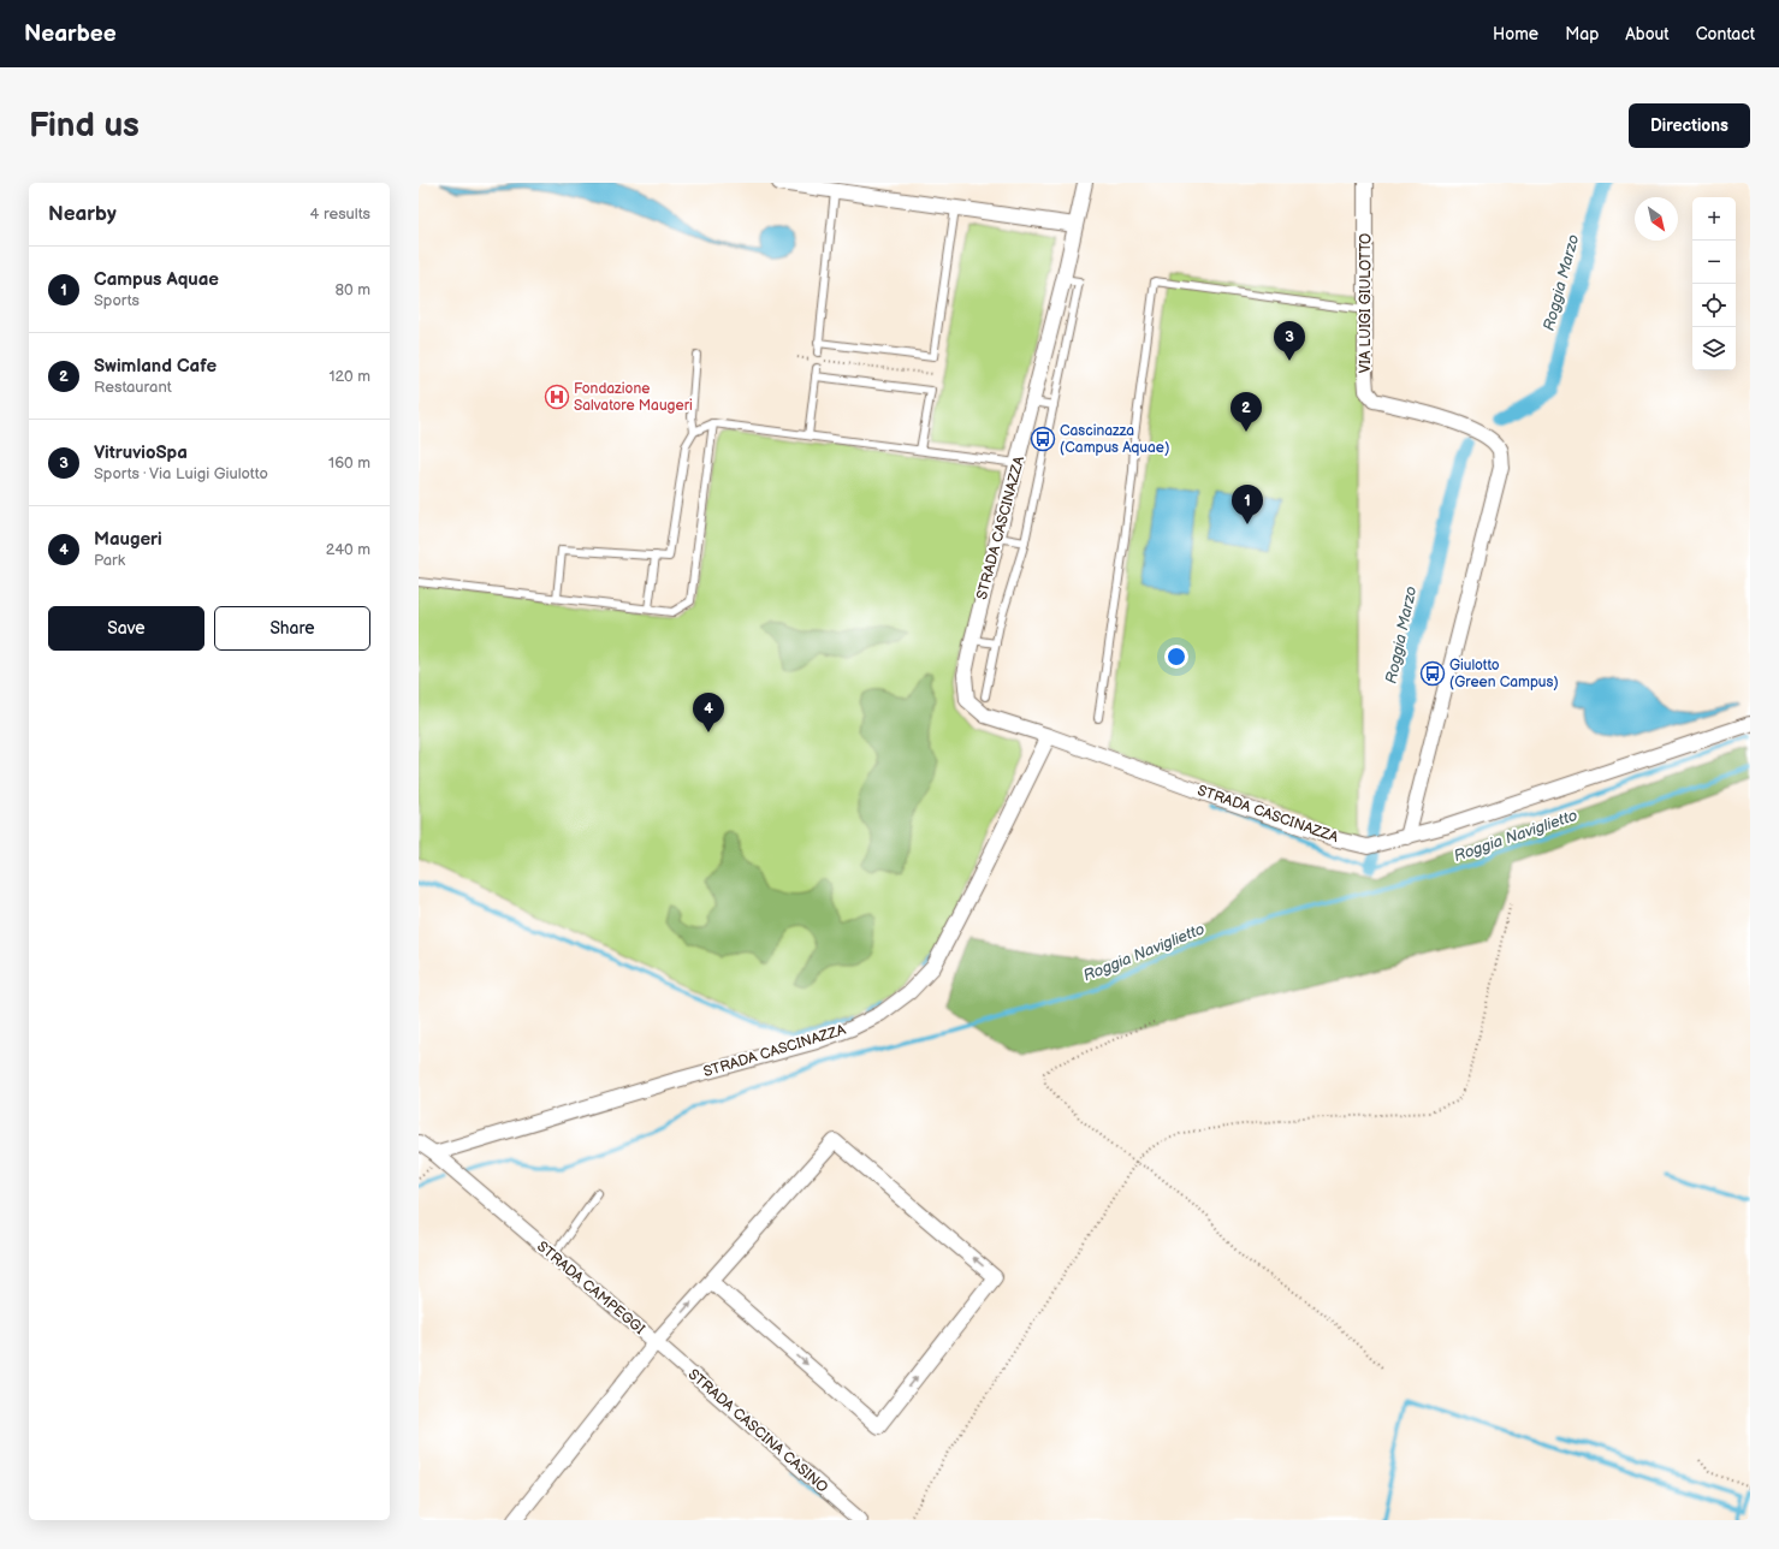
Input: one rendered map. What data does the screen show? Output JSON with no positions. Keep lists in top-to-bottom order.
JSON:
{
  "streets": {
    "street": [
      "VIA LUIGI GIULOTTO",
      "STRADA CASCINAZZA",
      "STRADA CAMPEGGI",
      "STRADA CASCINA CASINO"
    ]
  },
  "crossings": [
    ["VIA LUIGI GIULOTTO", "STRADA CASCINAZZA"],
    ["STRADA CASCINAZZA", "STRADA CAMPEGGI"],
    ["STRADA CAMPEGGI", "STRADA CASCINA CASINO"]
  ],
  "water": ["Roggia Marzo", "Roggia Naviglietto"],
  "places": {
    "hospital": ["Fondazione Salvatore Maugeri"],
    "bus stop": ["Cascinazza (Campus Aquae)", "Giulotto (Green Campus)"]
  },
  "north": "bottom right",
  "page": {
    "header": "Nearbee",
    "nav": [
      "Home",
      "Map",
      "About",
      "Contact"
    ],
    "buttons": [
      "Directions",
      ["Save", "Share"]
    ],
    "title": "Find us",
    "heading": ["Nearby", "4 results"],
    "map_buttons": ["+", "−"],
    "list": [
      {
        "mark": "1",
        "name": "Campus Aquae",
        "note": "Sports",
        "value": "80 m"
      },
      {
        "mark": "2",
        "name": "Swimland Cafe",
        "note": "Restaurant",
        "value": "120 m"
      },
      {
        "mark": "3",
        "name": "VitruvioSpa",
        "note": "Sports · Via Luigi Giulotto",
        "value": "160 m"
      },
      {
        "mark": "4",
        "name": "Maugeri",
        "note": "Park",
        "value": "240 m"
      }
    ],
    "pins": [
      "3",
      "2",
      "1",
      "4"
    ]
  }
}
